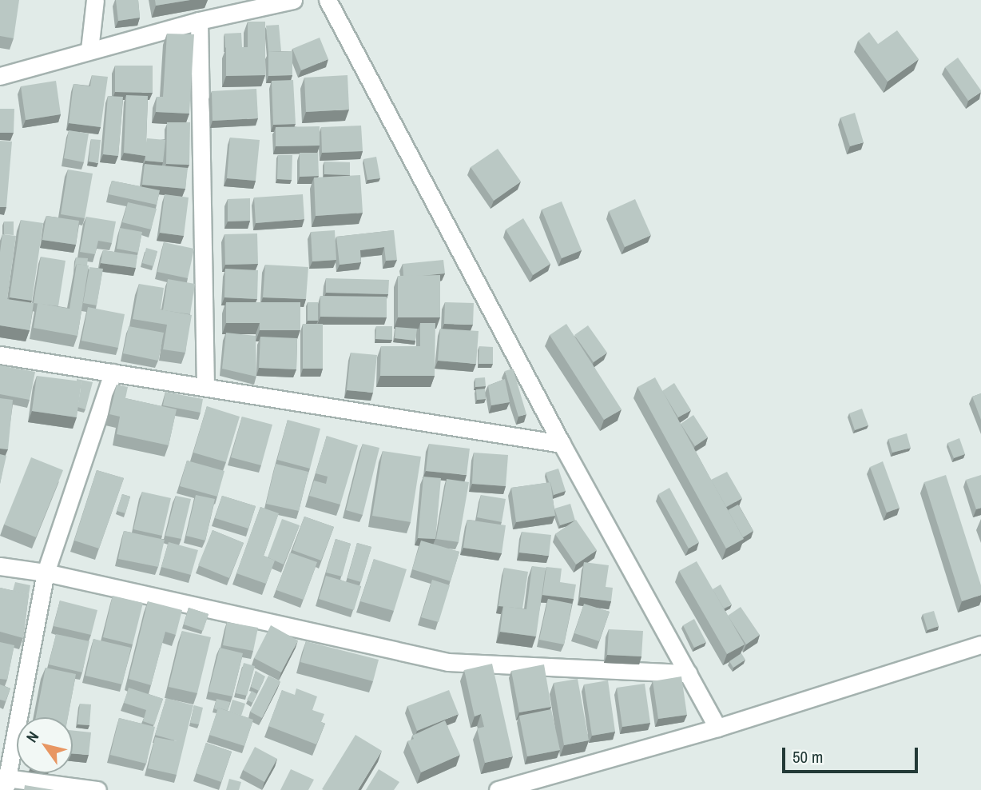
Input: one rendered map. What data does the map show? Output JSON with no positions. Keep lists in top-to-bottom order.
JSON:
{
  "scale_bar": "50 m",
  "north": "top left"
}
